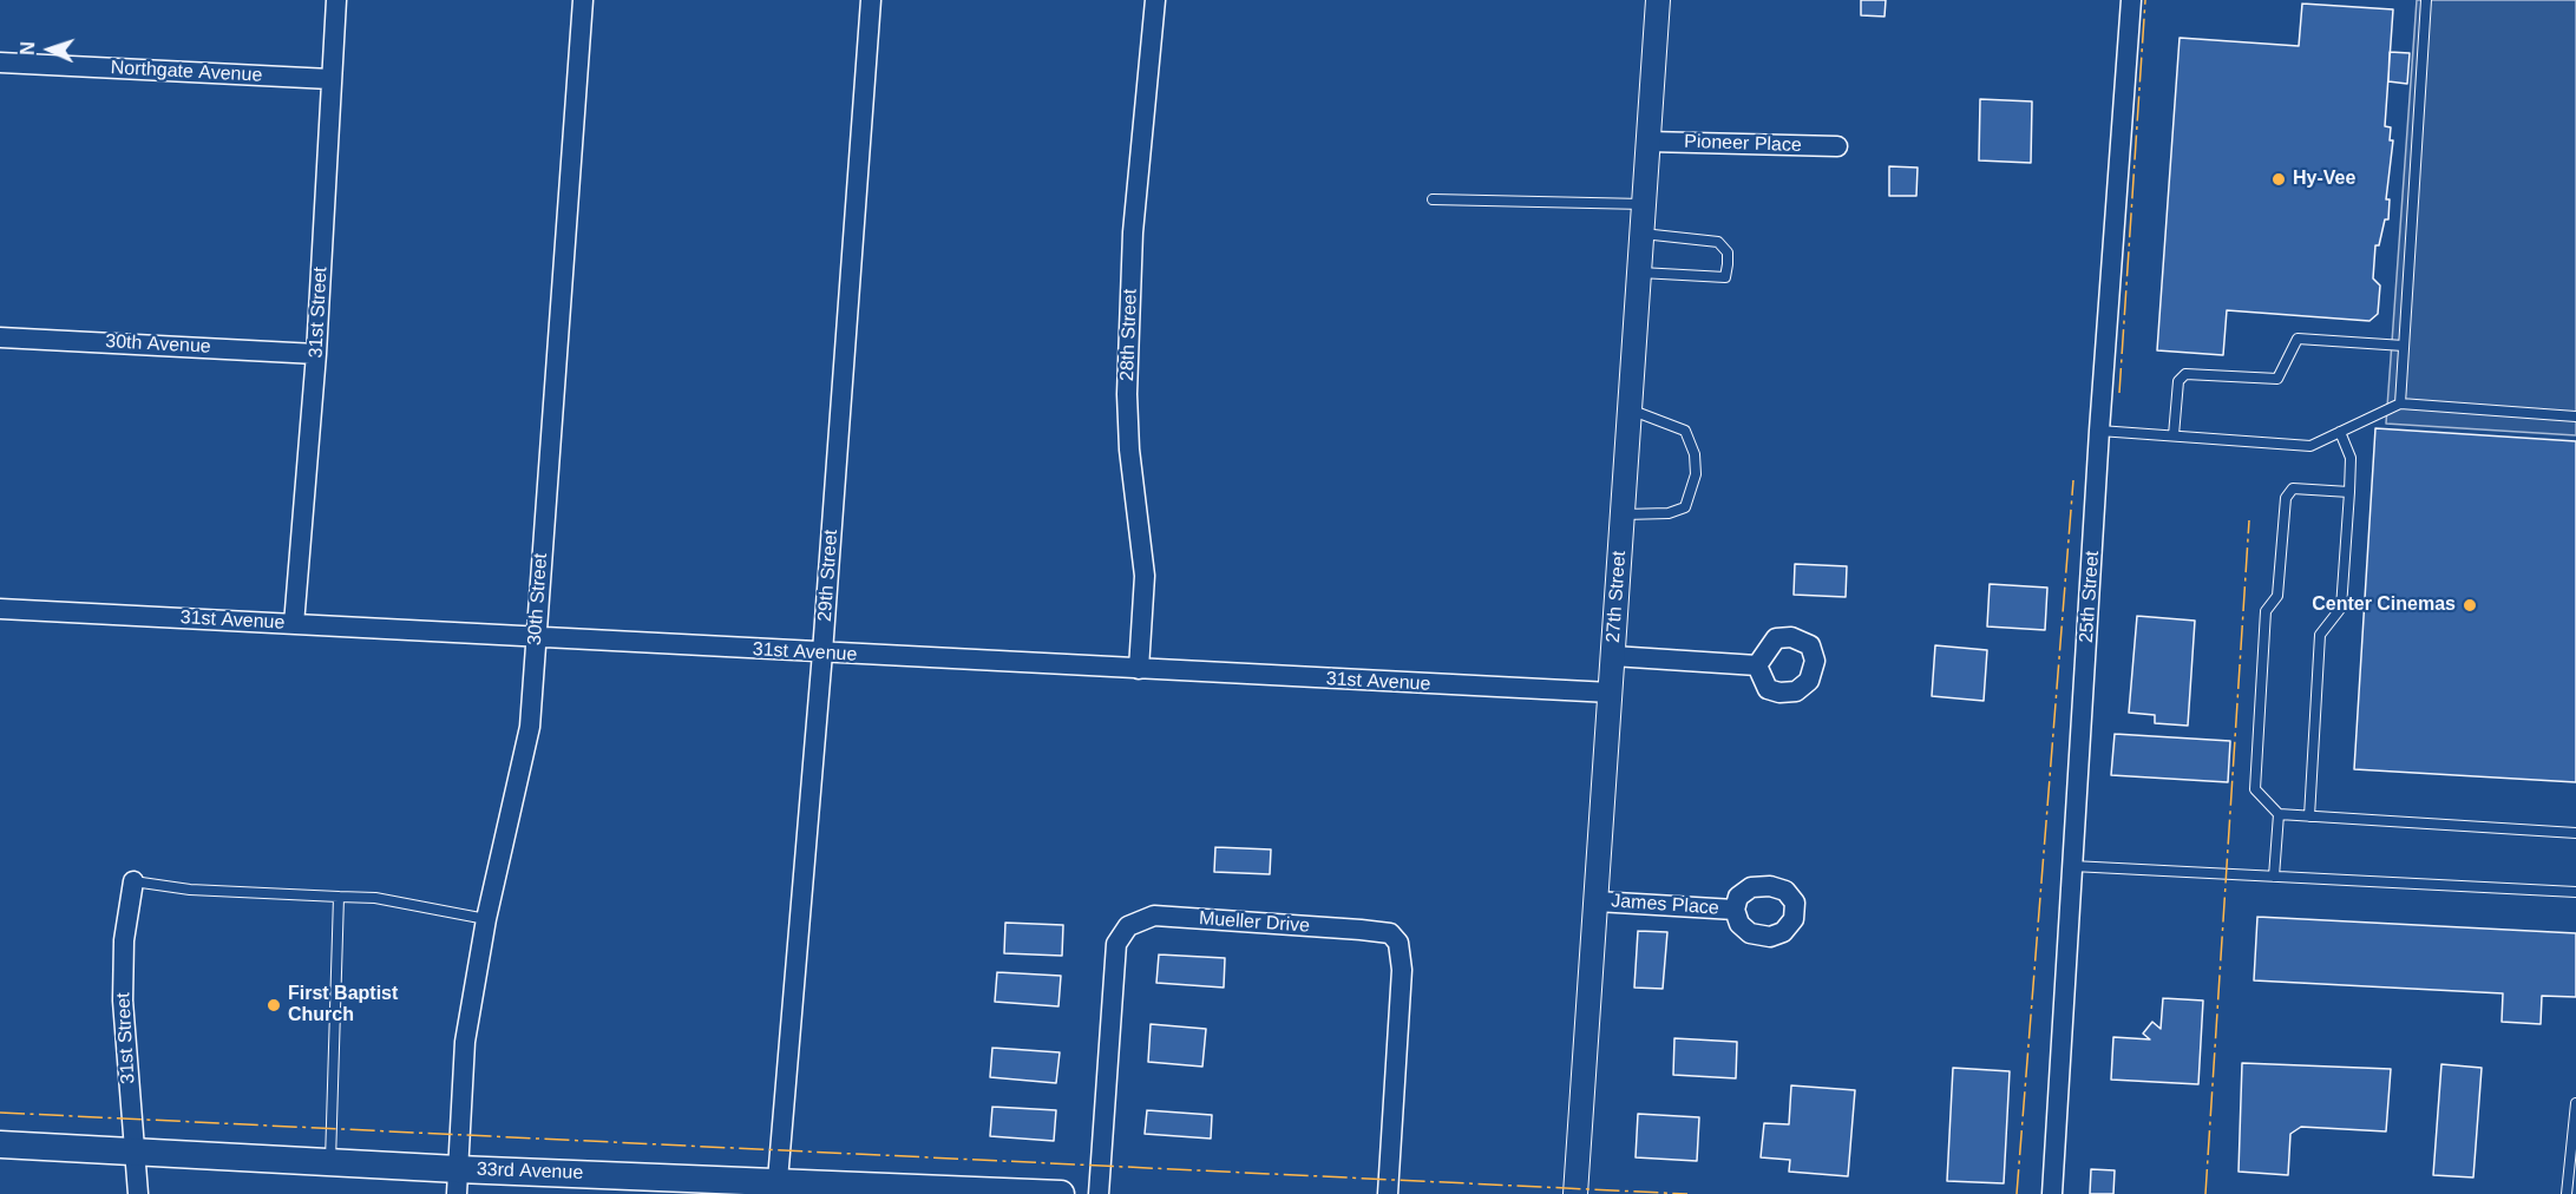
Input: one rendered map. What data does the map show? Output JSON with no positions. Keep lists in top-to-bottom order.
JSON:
{
  "streets": {
    "main road": ["33rd Avenue"],
    "street": [
      "Northgate Avenue",
      "Pioneer Place",
      "31st Street",
      "28th Street",
      "30th Avenue",
      "29th Street",
      "27th Street",
      "25th Street",
      "30th Street",
      "31st Avenue",
      "James Place",
      "Mueller Drive"
    ]
  },
  "crossings": [
    ["Northgate Avenue", "31st Street"],
    ["Pioneer Place", "27th Street"],
    ["31st Street", "30th Avenue"],
    ["31st Street", "31st Avenue"],
    ["31st Street", "33rd Avenue"],
    ["28th Street", "31st Avenue"],
    ["29th Street", "31st Avenue"],
    ["29th Street", "33rd Avenue"],
    ["27th Street", "31st Avenue"],
    ["27th Street", "James Place"],
    ["30th Street", "31st Avenue"],
    ["30th Street", "33rd Avenue"]
  ],
  "places": ["Hy-Vee", "Center Cinemas", "First Baptist Church"],
  "north": "left"
}
